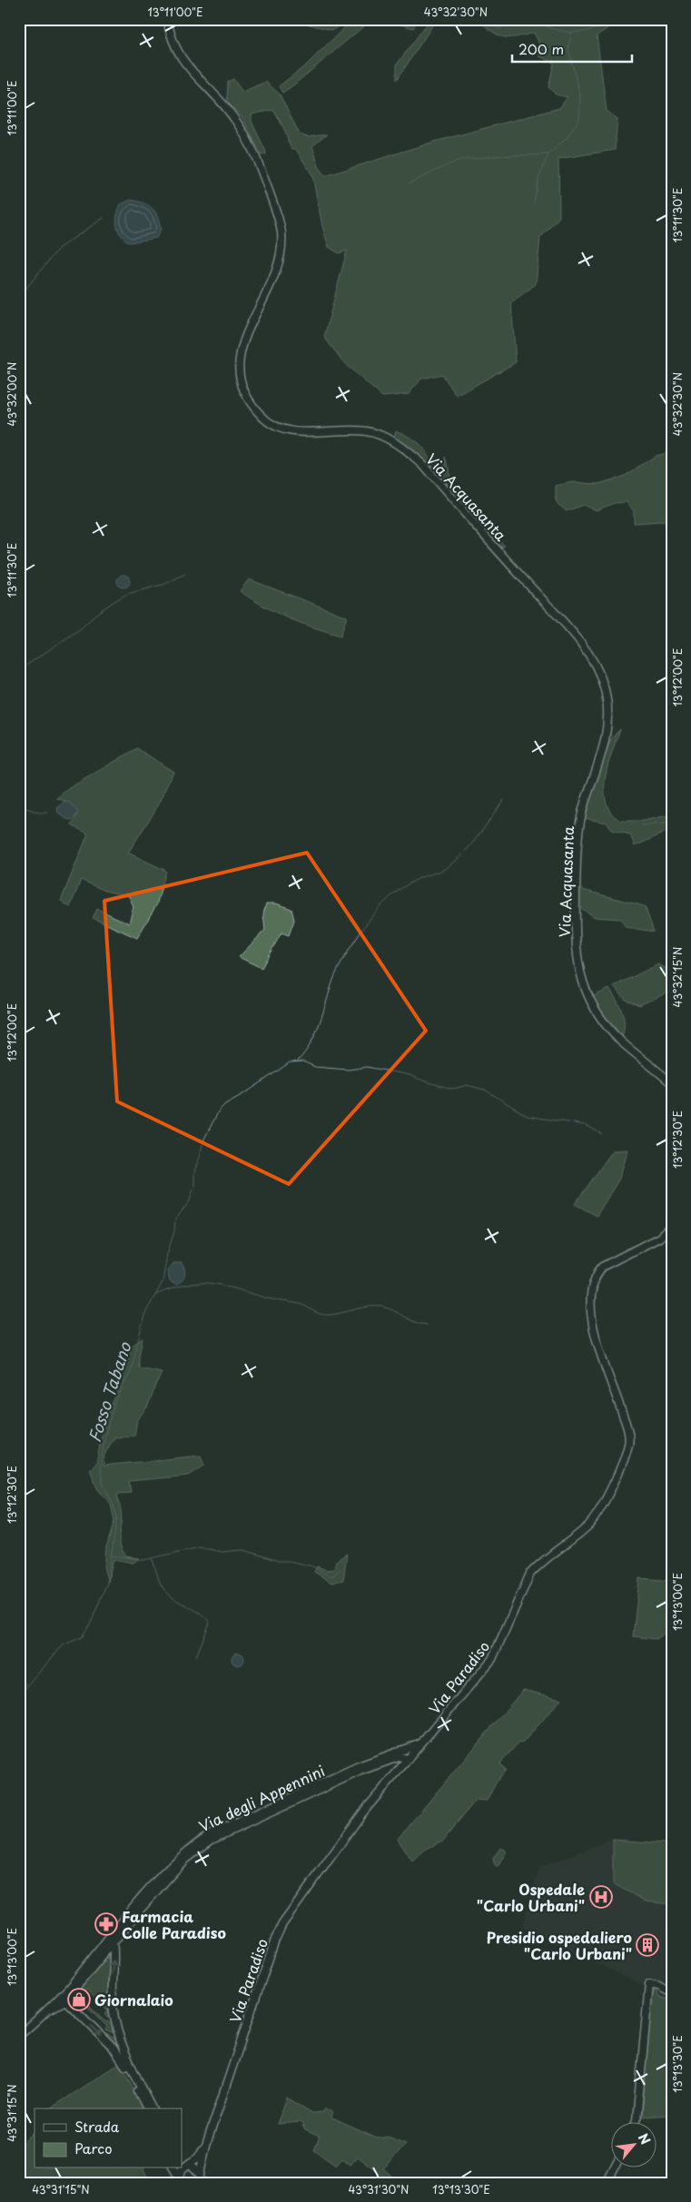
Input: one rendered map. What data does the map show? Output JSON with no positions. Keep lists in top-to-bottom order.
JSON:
{
  "streets": {
    "main road": ["Via Acquasanta", "Via Paradiso", "Via degli Appennini"]
  },
  "crossings": [
    ["Via Paradiso", "Via degli Appennini"]
  ],
  "water": ["Fosso Tabano"],
  "places": {
    "hospital": ["Ospedale \"Carlo Urbani\""],
    "pharmacy": ["Farmacia Colle Paradiso"],
    "building": ["Presidio ospedaliero \"Carlo Urbani\""],
    "shop": ["Giornalaio"]
  },
  "legend": ["Strada", "Parco"],
  "scale_bar": "200 m",
  "north": "top right",
  "coordinates": [
    "13°11'00\"E",
    "43°32'30\"N",
    "13°11'30\"E",
    "43°32'00\"N",
    "13°12'00\"E",
    "43°32'15\"N",
    "13°12'30\"E",
    "13°13'00\"E",
    "13°13'30\"E",
    "43°31'15\"N",
    "43°31'30\"N"
  ]
}
